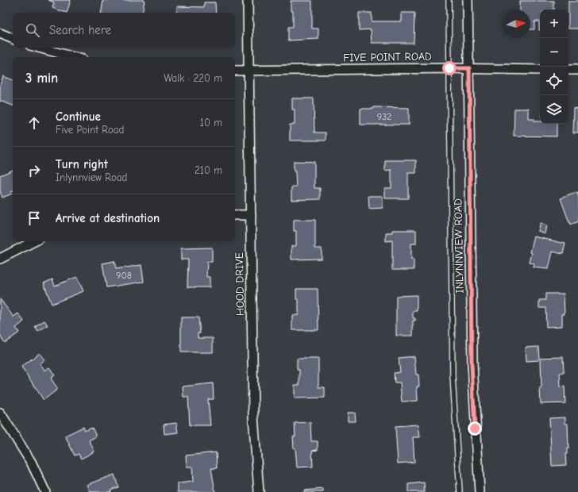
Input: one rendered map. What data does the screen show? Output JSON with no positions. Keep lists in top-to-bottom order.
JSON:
{
  "streets": {
    "street": ["FIVE POINT ROAD", "INLYNNVIEW ROAD", "HOOD DRIVE"]
  },
  "crossings": [
    ["FIVE POINT ROAD", "INLYNNVIEW ROAD"],
    ["FIVE POINT ROAD", "HOOD DRIVE"]
  ],
  "house_numbers": ["932", "908"],
  "north": "right",
  "page": {
    "map_buttons": ["+", "−"],
    "search": "Search here",
    "heading": ["3 min", "Walk · 220 m"],
    "list": [
      ["Continue", "Five Point Road", "10 m"],
      ["Turn right", "Inlynnview Road", "210 m"],
      "Arrive at destination"
    ]
  }
}
